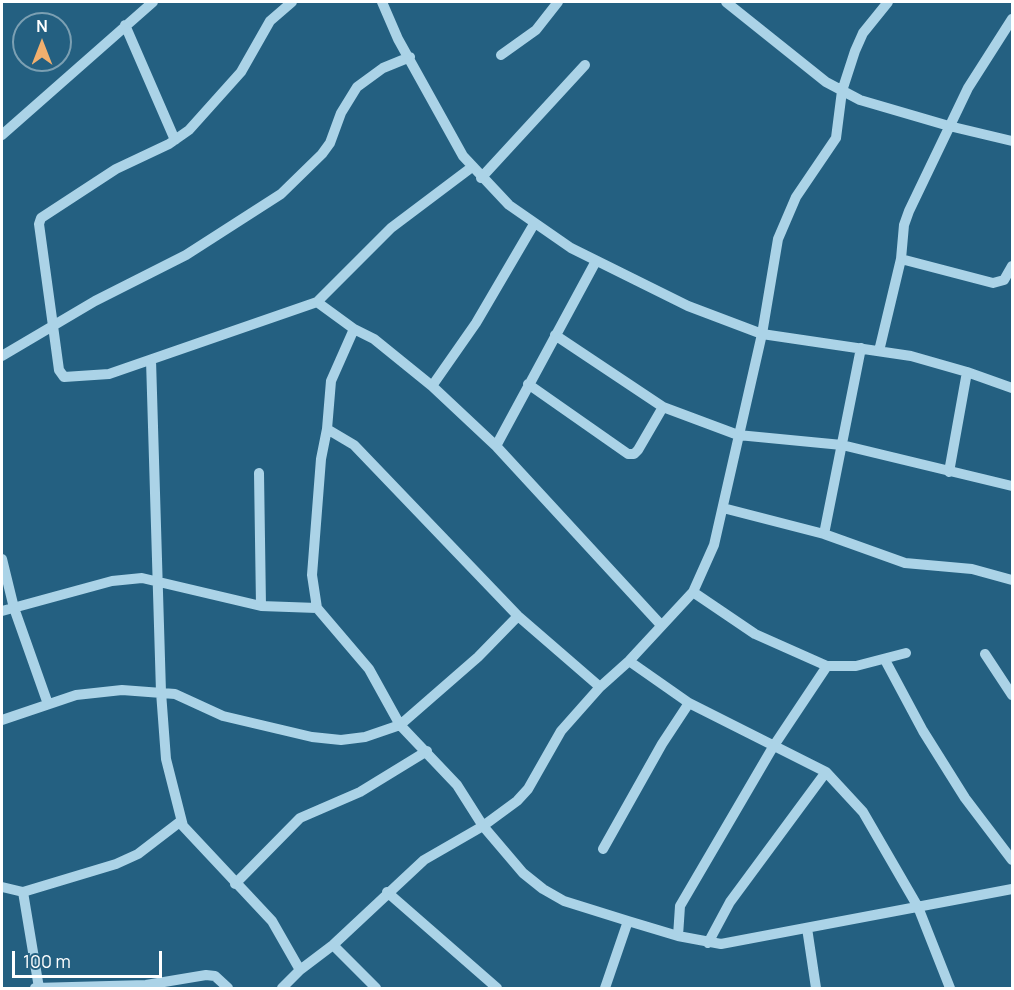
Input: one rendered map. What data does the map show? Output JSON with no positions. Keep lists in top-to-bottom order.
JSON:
{
  "scale_bar": "100 m",
  "north": "top"
}
